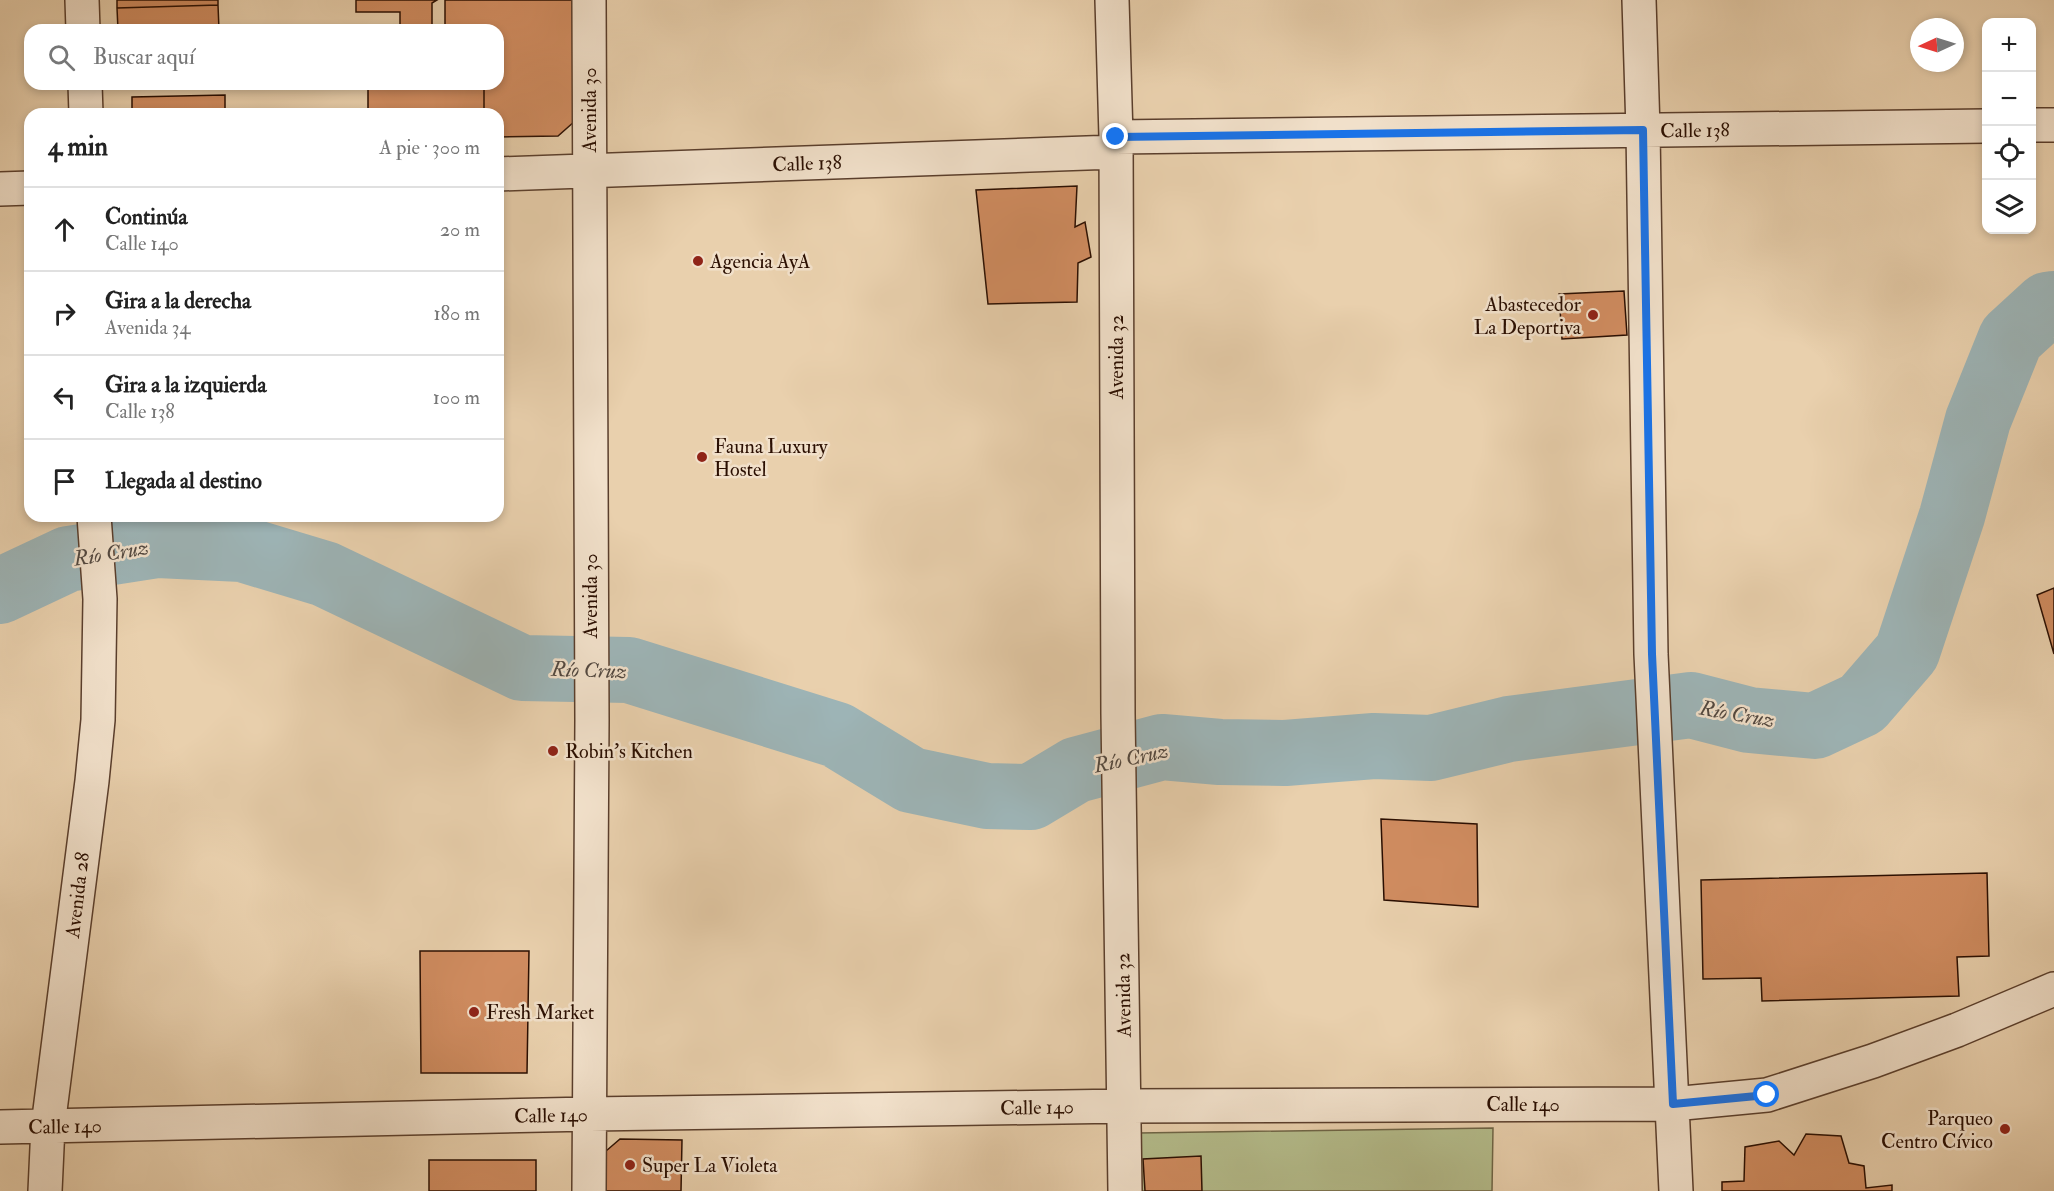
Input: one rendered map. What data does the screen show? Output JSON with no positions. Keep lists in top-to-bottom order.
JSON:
{
  "streets": {
    "street": [
      "Avenida 30",
      "Calle 138",
      "Avenida 32",
      "Avenida 28",
      "Calle 140"
    ]
  },
  "crossings": [
    ["Avenida 30", "Calle 138"],
    ["Avenida 30", "Calle 140"],
    ["Calle 138", "Avenida 32"],
    ["Avenida 32", "Calle 140"],
    ["Avenida 28", "Calle 140"]
  ],
  "water": ["Río Cruz"],
  "places": [
    "Agencia AyA",
    "Abastecedor La Deportiva",
    "Fauna Luxury Hostel",
    "Robin's Kitchen",
    "Fresh Market",
    "Parqueo Centro Cívico",
    "Super La Violeta"
  ],
  "north": "left",
  "page": {
    "map_buttons": ["+", "−"],
    "search": "Buscar aquí",
    "heading": ["4 min", "A pie · 300 m"],
    "list": [
      ["Continúa", "Calle 140", "20 m"],
      ["Gira a la derecha", "Avenida 34", "180 m"],
      ["Gira a la izquierda", "Calle 138", "100 m"],
      "Llegada al destino"
    ]
  }
}
